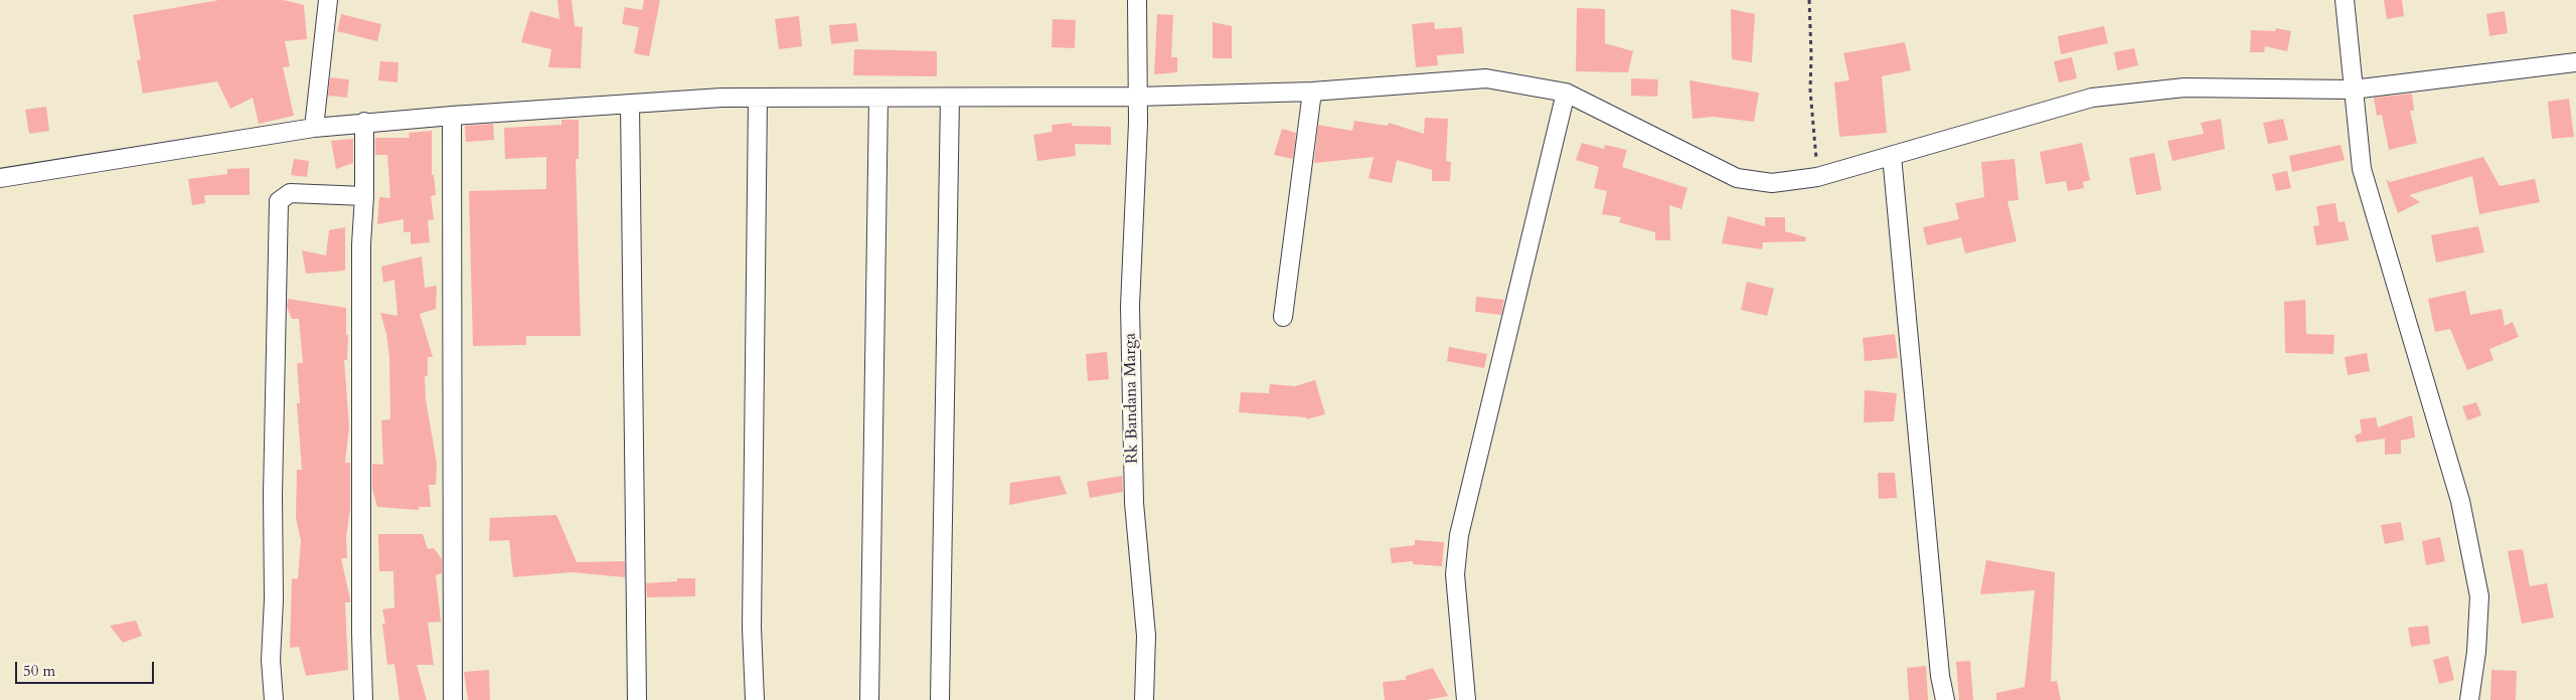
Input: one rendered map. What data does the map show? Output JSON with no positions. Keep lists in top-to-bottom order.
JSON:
{
  "streets": {
    "street": ["Rk Bandana Marga"]
  },
  "scale_bar": "50 m"
}
